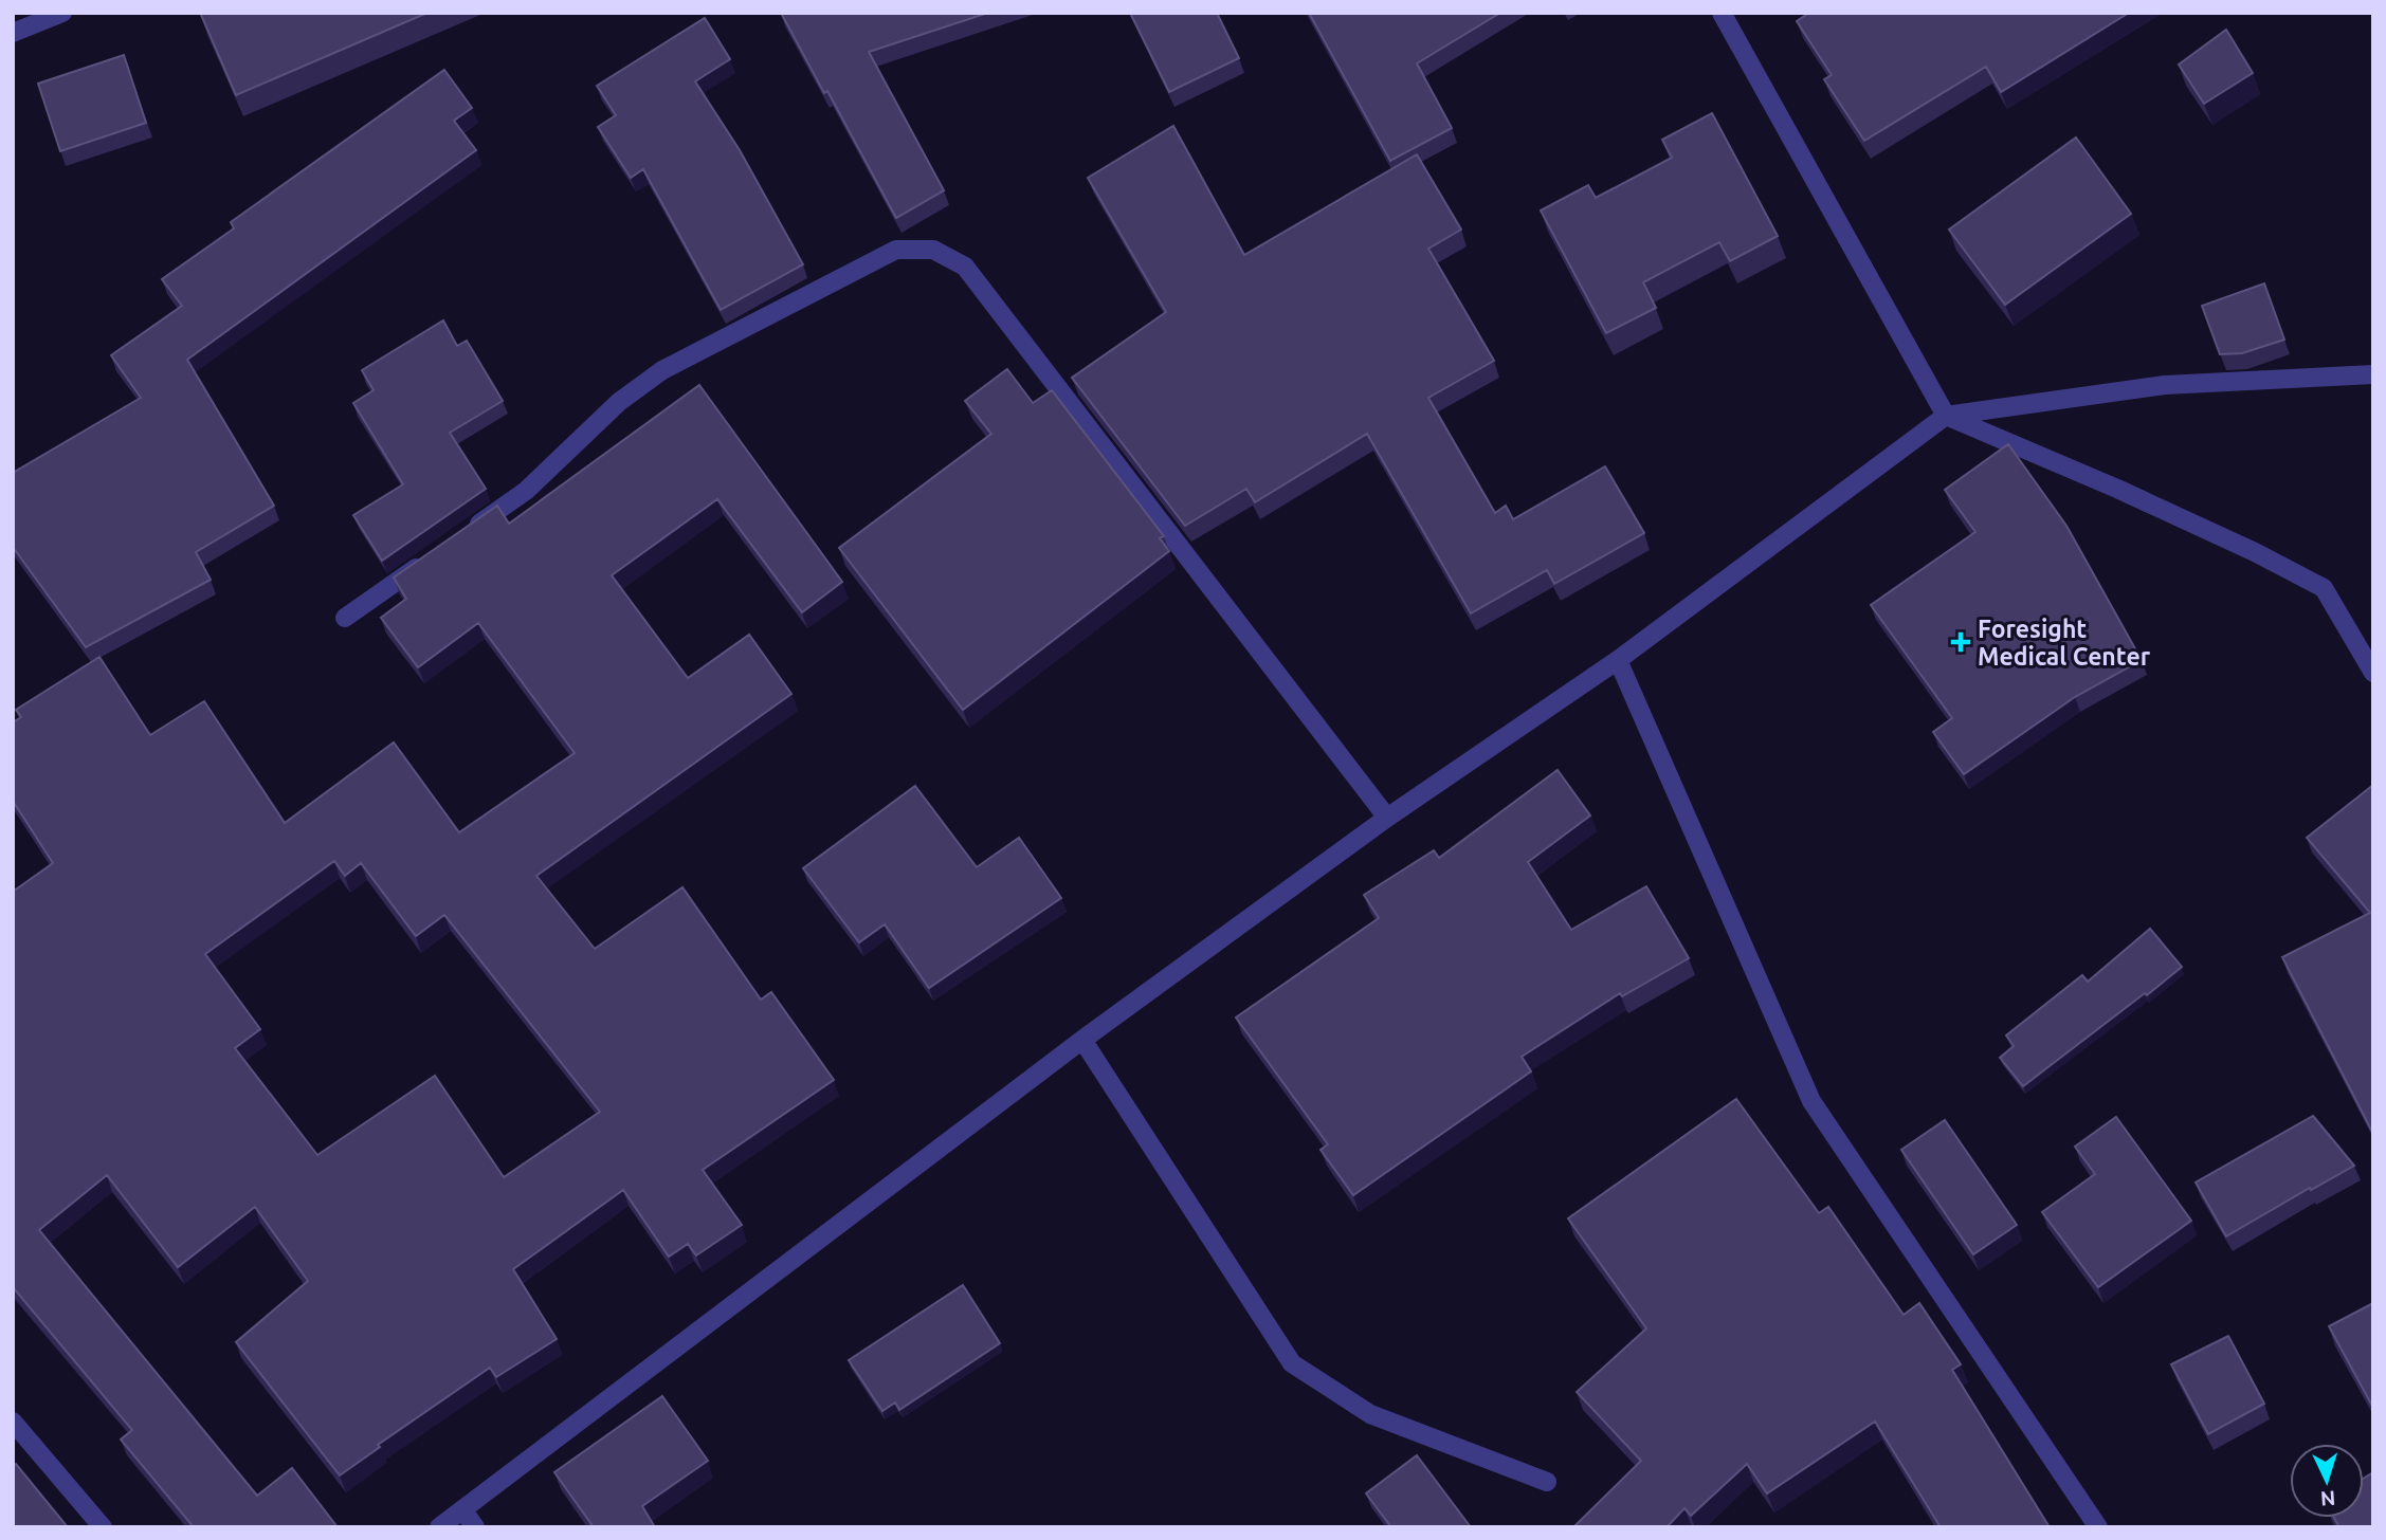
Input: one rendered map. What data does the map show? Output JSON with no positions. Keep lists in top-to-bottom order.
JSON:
{
  "places": {
    "health": ["Foresight Medical Center"]
  },
  "north": "bottom"
}
